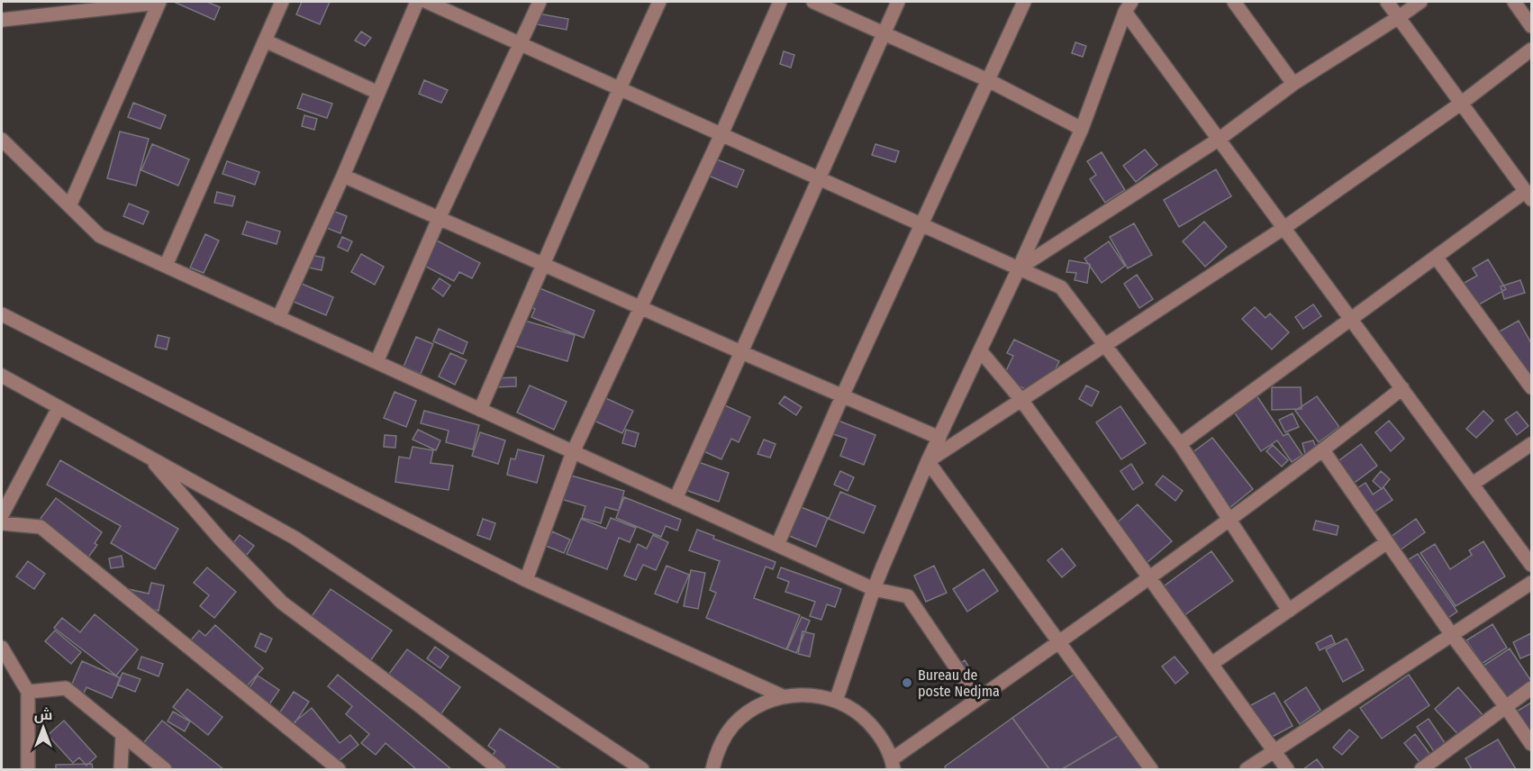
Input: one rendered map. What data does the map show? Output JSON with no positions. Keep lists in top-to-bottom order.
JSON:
{
  "places": ["Bureau de poste Nedjma"],
  "north": "top"
}
